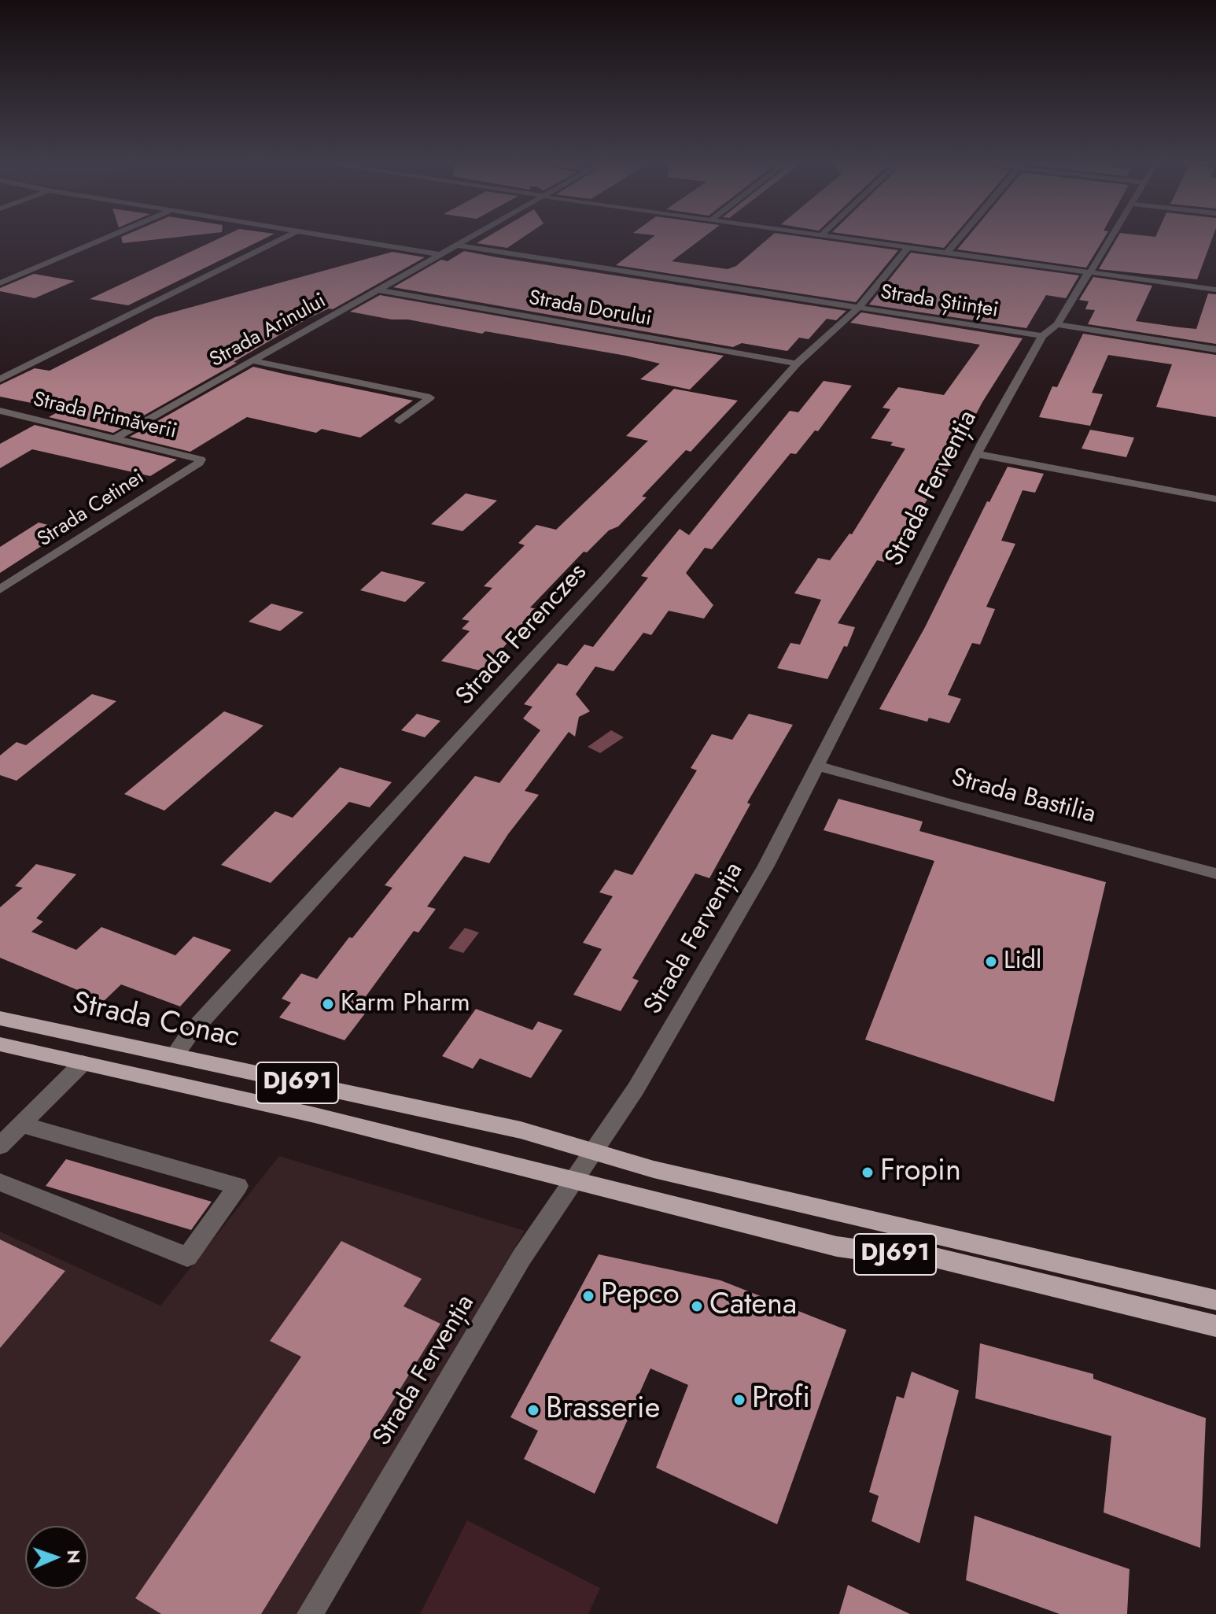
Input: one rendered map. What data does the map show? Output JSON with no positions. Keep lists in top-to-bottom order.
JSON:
{
  "streets": {
    "main road": ["Strada Conac", "DJ691"],
    "street": [
      "Strada Științei",
      "Strada Dorului",
      "Strada Arinului",
      "Strada Primăverii",
      "Strada Fervenția",
      "Strada Cetinei",
      "Strada Ferenczes",
      "Strada Bastilia"
    ]
  },
  "crossings": [
    ["Strada Științei", "Strada Arinului"],
    ["Strada Științei", "Strada Fervenția"],
    ["Strada Științei", "Strada Ferenczes"],
    ["Strada Dorului", "Strada Arinului"],
    ["Strada Dorului", "Strada Ferenczes"],
    ["Strada Arinului", "Strada Primăverii"],
    ["Strada Primăverii", "Strada Cetinei"],
    ["Strada Fervenția", "Strada Bastilia"],
    ["Strada Fervenția", "Strada Conac"],
    ["Strada Fervenția", "DJ691"],
    ["Strada Ferenczes", "Strada Conac"],
    ["Strada Conac", "DJ691"]
  ],
  "places": [
    "Lidl",
    "Karm Pharm",
    "Fropin",
    "Pepco",
    "Catena",
    "Profi",
    "Brasserie"
  ],
  "north": "right"
}
